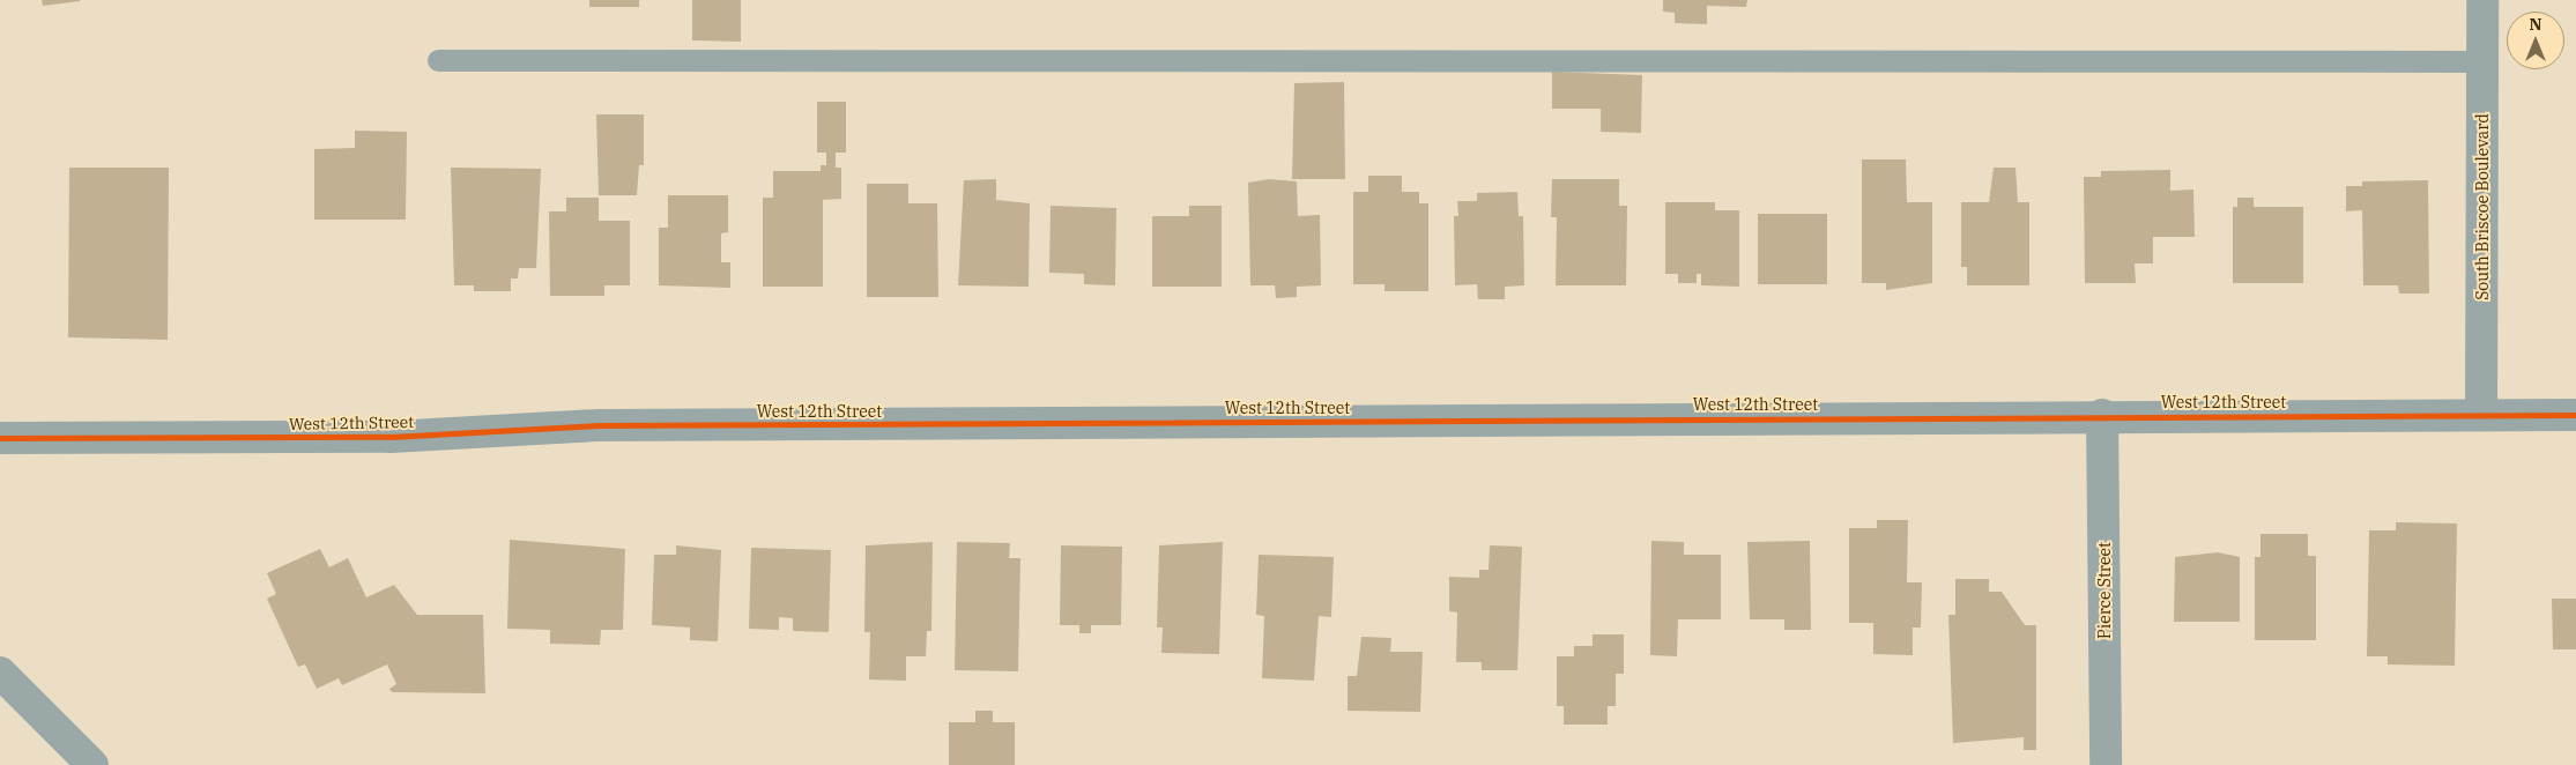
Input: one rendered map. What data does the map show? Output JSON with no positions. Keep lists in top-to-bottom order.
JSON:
{
  "streets": {
    "street": ["South Briscoe Boulevard", "West 12th Street", "Pierce Street"]
  },
  "crossings": [
    ["South Briscoe Boulevard", "West 12th Street"],
    ["West 12th Street", "Pierce Street"]
  ],
  "north": "top"
}
